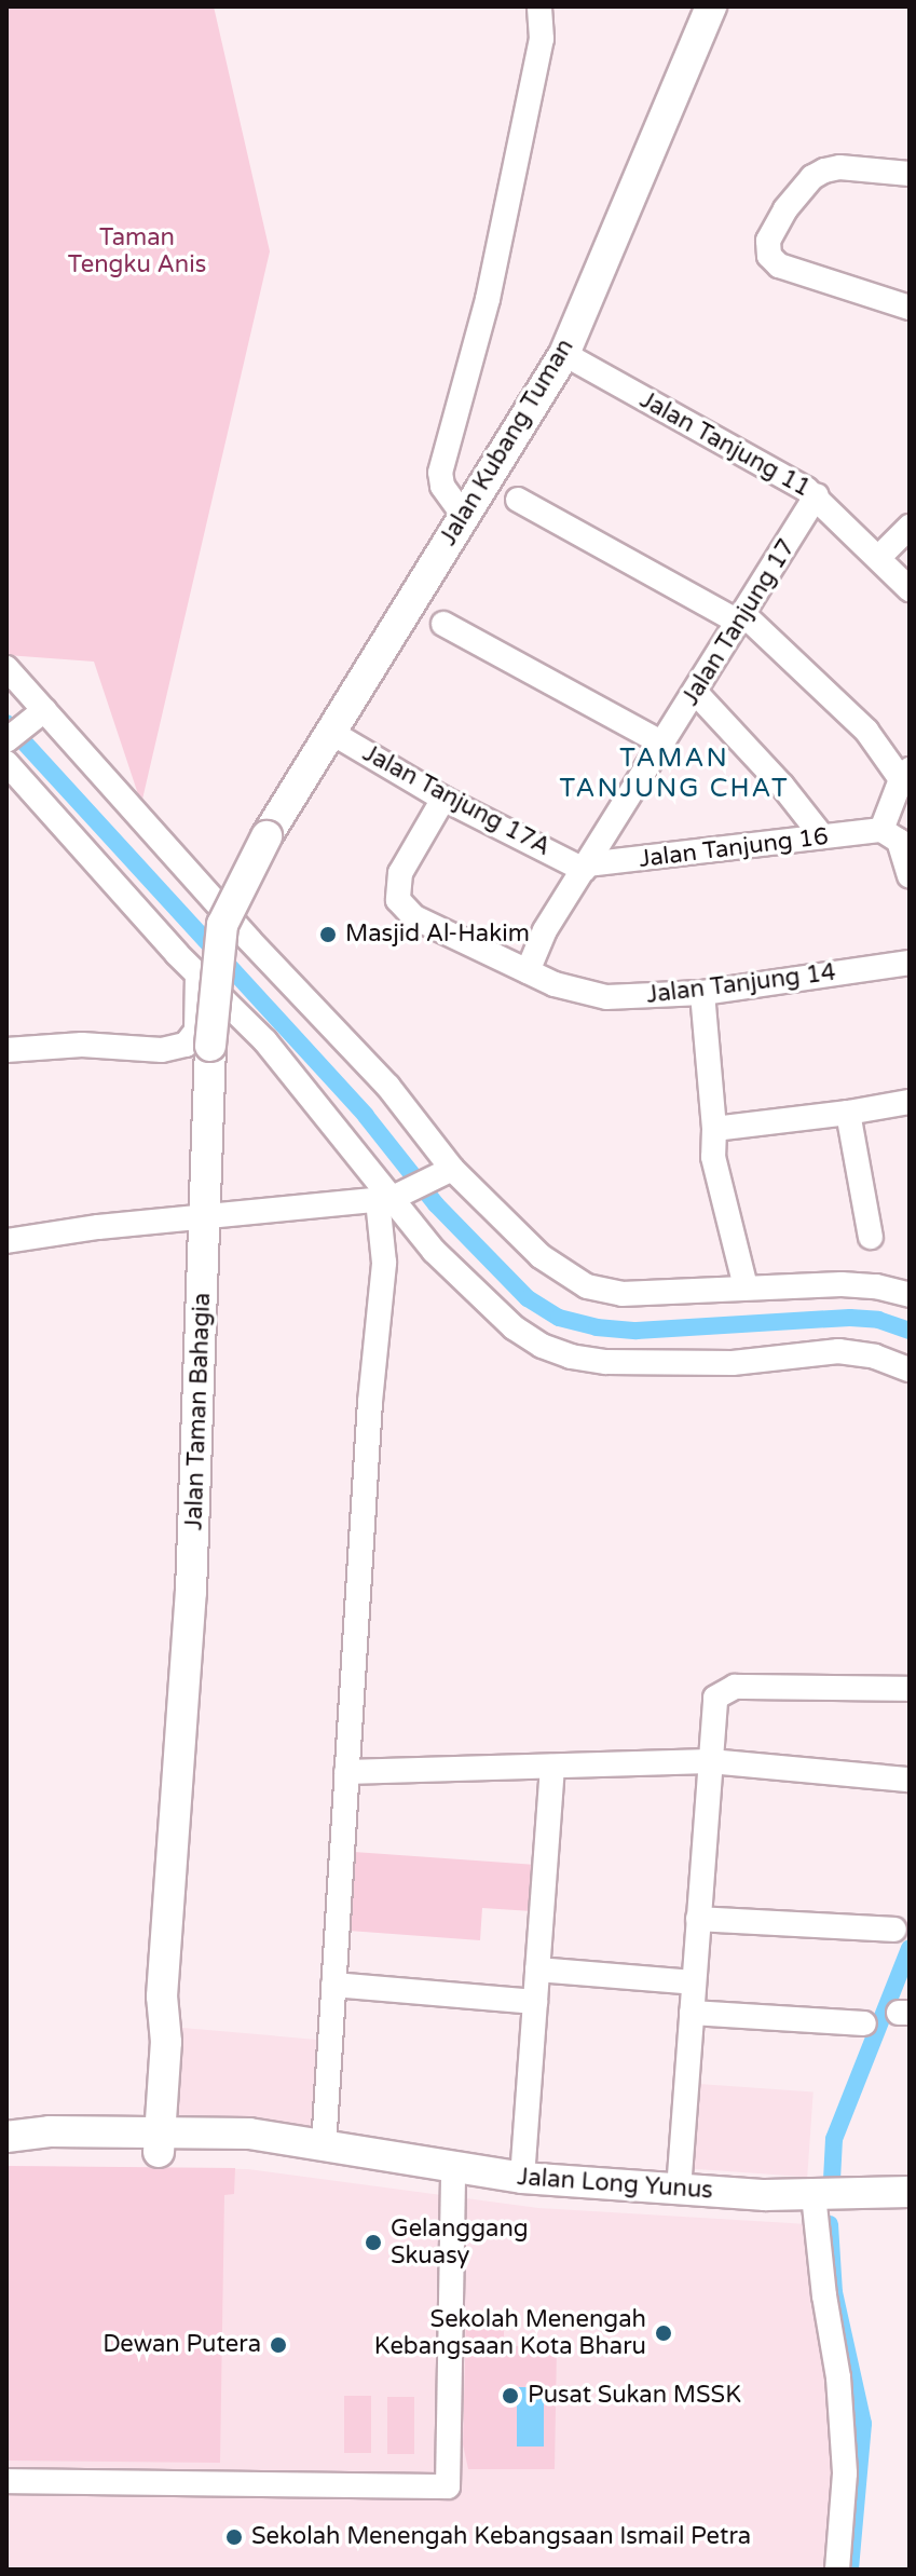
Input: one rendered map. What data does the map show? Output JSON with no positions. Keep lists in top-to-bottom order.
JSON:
{
  "streets": {
    "main road": ["Jalan Kubang Tuman", "Jalan Taman Bahagia", "Jalan Long Yunus"],
    "street": [
      "Jalan Tanjung 11",
      "Jalan Tanjung 17",
      "Jalan Tanjung 17A",
      "Jalan Tanjung 16",
      "Jalan Tanjung 14"
    ]
  },
  "crossings": [
    ["Jalan Kubang Tuman", "Jalan Tanjung 11"],
    ["Jalan Kubang Tuman", "Jalan Tanjung 17A"],
    ["Jalan Kubang Tuman", "Jalan Taman Bahagia"],
    ["Jalan Tanjung 11", "Jalan Tanjung 17"],
    ["Jalan Tanjung 17", "Jalan Tanjung 17A"],
    ["Jalan Tanjung 17", "Jalan Tanjung 16"],
    ["Jalan Tanjung 17", "Jalan Tanjung 14"],
    ["Jalan Tanjung 17A", "Jalan Tanjung 16"],
    ["Jalan Tanjung 17A", "Jalan Tanjung 14"],
    ["Jalan Taman Bahagia", "Jalan Long Yunus"]
  ],
  "districts": ["TAMAN TANJUNG CHAT"],
  "parks": ["Taman Tengku Anis"],
  "places": [
    "Masjid Al-Hakim",
    "Gelanggang Skuasy",
    "Sekolah Menengah Kebangsaan Kota Bharu",
    "Dewan Putera",
    "Pusat Sukan MSSK",
    "Sekolah Menengah Kebangsaan Ismail Petra"
  ]
}
